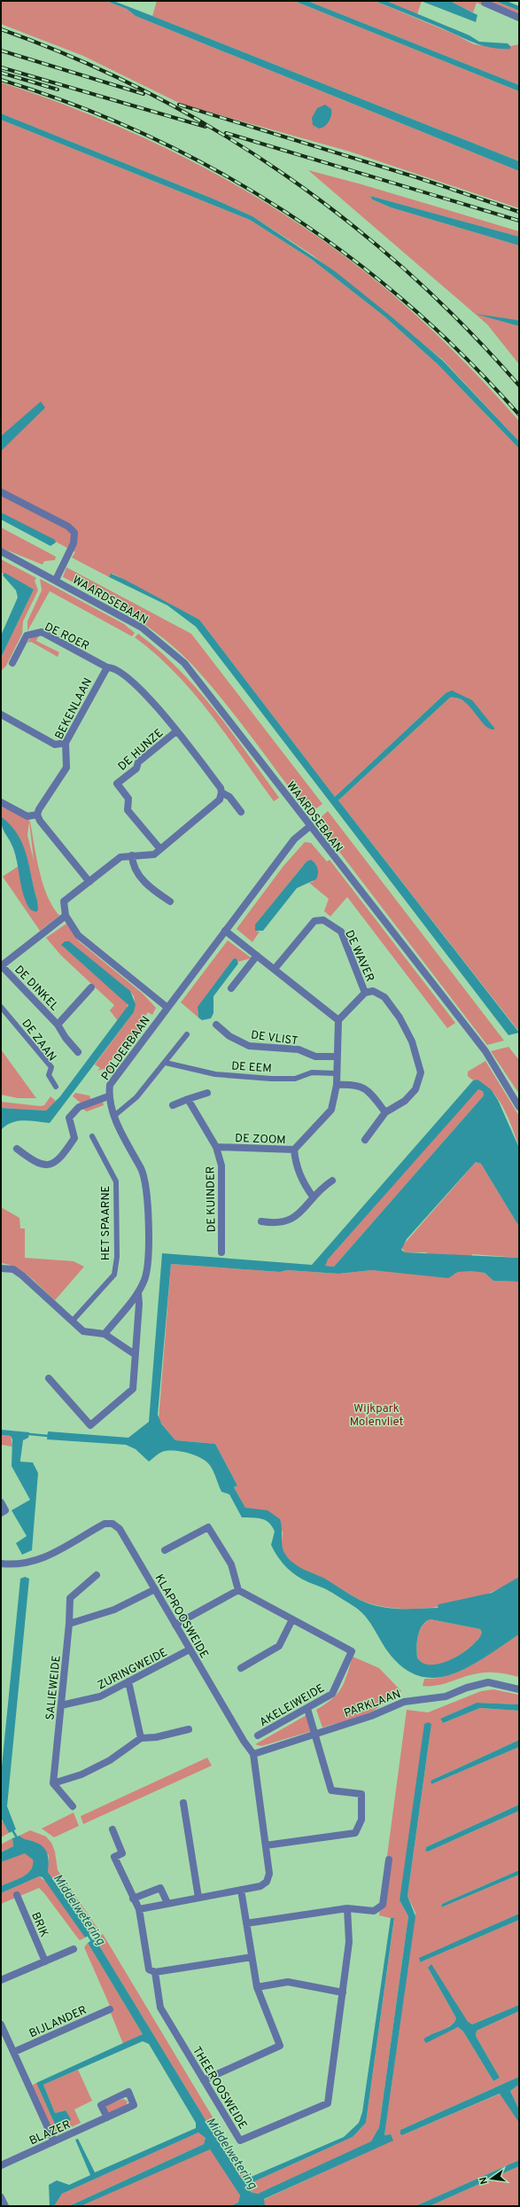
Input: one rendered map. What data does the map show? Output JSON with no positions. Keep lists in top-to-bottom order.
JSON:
{
  "streets": {
    "street": [
      "WAARDSEBAAN",
      "DE ROER",
      "BEKENLAAN",
      "DE HUNZE",
      "DE WAVER",
      "DE DINKEL",
      "DE VLIST",
      "DE ZAAN",
      "POLDERBAAN",
      "DE EEM",
      "DE ZOOM",
      "DE KUINDER",
      "HET SPAARNE",
      "KLAPROOSWEIDE",
      "ZURINGWEIDE",
      "SALIEWEIDE",
      "PARKLAAN",
      "AKELEIWEIDE",
      "BRIK",
      "BIJLANDER",
      "THEEROOSWEIDE",
      "BLAZER"
    ]
  },
  "crossings": [
    ["WAARDSEBAAN", "POLDERBAAN"],
    ["DE ROER", "BEKENLAAN"],
    ["DE ROER", "DE HUNZE"],
    ["BEKENLAAN", "DE HUNZE"],
    ["DE VLIST", "DE ZOOM"],
    ["DE EEM", "DE ZOOM"],
    ["DE ZOOM", "DE KUINDER"],
    ["KLAPROOSWEIDE", "ZURINGWEIDE"],
    ["ZURINGWEIDE", "SALIEWEIDE"]
  ],
  "water": ["Middelwetering"],
  "parks": ["Wijkpark Molenvliet"],
  "north": "left"
}
